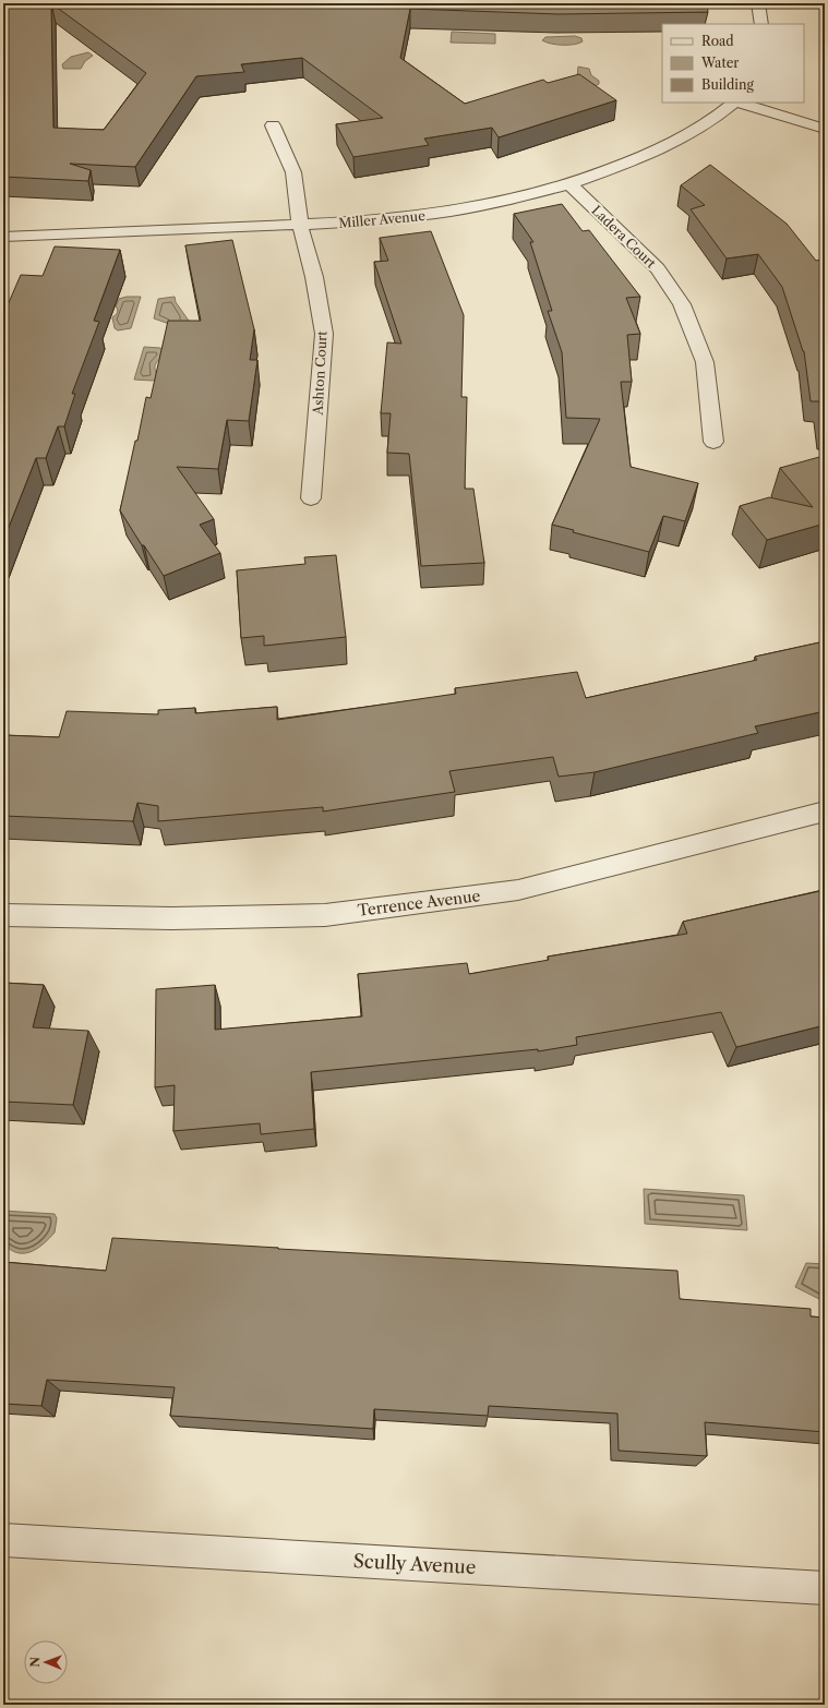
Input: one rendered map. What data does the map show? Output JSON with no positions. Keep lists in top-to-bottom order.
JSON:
{
  "streets": {
    "street": [
      "Miller Avenue",
      "Ladera Court",
      "Ashton Court",
      "Terrence Avenue",
      "Scully Avenue"
    ]
  },
  "crossings": [
    ["Miller Avenue", "Ladera Court"],
    ["Miller Avenue", "Ashton Court"]
  ],
  "legend": ["Road", "Water", "Building"],
  "north": "left"
}
